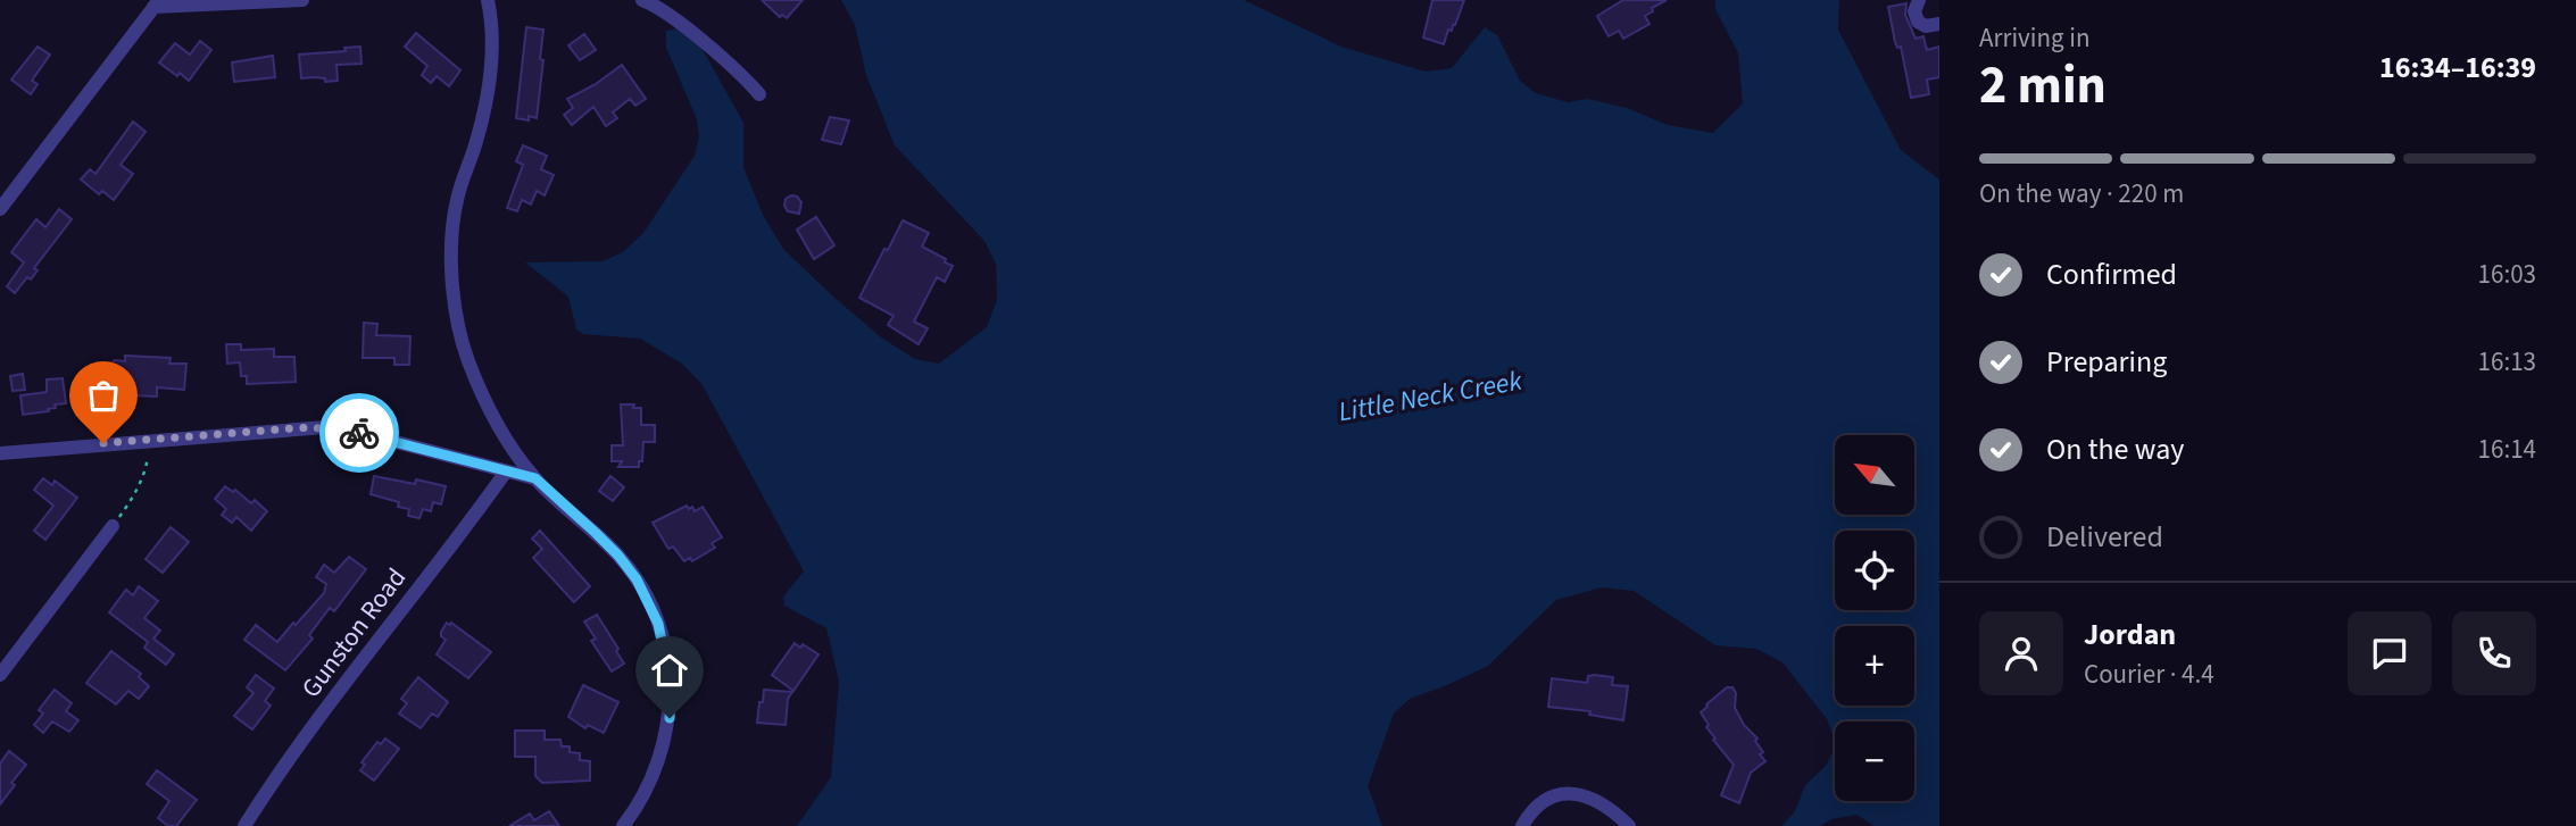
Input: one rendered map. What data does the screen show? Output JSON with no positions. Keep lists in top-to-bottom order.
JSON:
{
  "streets": {
    "street": ["Gunston Road"]
  },
  "water": ["Little Neck Creek"],
  "north": "top left",
  "page": {
    "heading": ["2 min", "Arriving in", "16:34–16:39"],
    "panel": ["Jordan", "Courier · 4.4"],
    "bar": "On the way · 220 m",
    "list": [
      ["Confirmed", "16:03"],
      ["Preparing", "16:13"],
      ["On the way", "16:14"],
      "Delivered"
    ],
    "map_buttons": ["+", "−"]
  }
}
